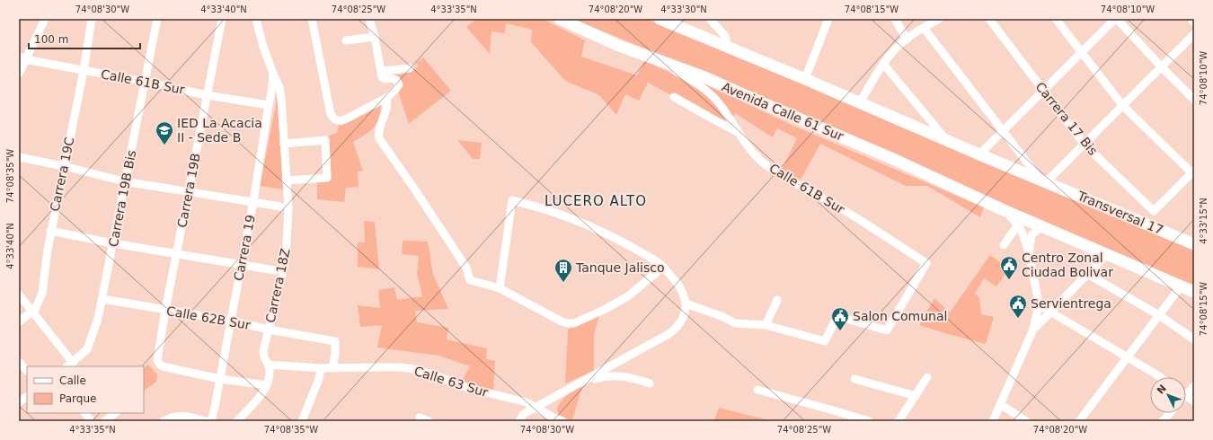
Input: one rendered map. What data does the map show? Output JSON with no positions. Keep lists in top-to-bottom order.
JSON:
{
  "streets": {
    "highway": ["Avenida Calle 61 Sur", "Transversal 17"],
    "street": [
      "Calle 61B Sur",
      "Carrera 17 Bis",
      "Carrera 19C",
      "Carrera 19B",
      "Carrera 19B Bis",
      "Carrera 19",
      "Carrera 18Z",
      "Calle 62B Sur",
      "Calle 63 Sur"
    ]
  },
  "crossings": [
    ["Calle 61B Sur", "Avenida Calle 61 Sur"],
    ["Calle 61B Sur", "Carrera 19C"],
    ["Calle 61B Sur", "Carrera 19B"],
    ["Calle 61B Sur", "Carrera 19B Bis"],
    ["Calle 61B Sur", "Carrera 19"],
    ["Carrera 19B", "Carrera 19"],
    ["Carrera 19B", "Calle 62B Sur"],
    ["Carrera 19B Bis", "Calle 62B Sur"],
    ["Carrera 19", "Carrera 18Z"],
    ["Carrera 19", "Calle 62B Sur"],
    ["Carrera 18Z", "Calle 62B Sur"],
    ["Carrera 18Z", "Calle 63 Sur"],
    ["Calle 62B Sur", "Calle 63 Sur"]
  ],
  "districts": ["LUCERO ALTO"],
  "places": {
    "school or university": ["IED La Acacia II - Sede B"],
    "public building": ["Centro Zonal Ciudad Bolivar", "Servientrega", "Salon Comunal"],
    "building": ["Tanque Jalisco"]
  },
  "legend": ["Calle", "Parque"],
  "scale_bar": "100 m",
  "north": "top left",
  "coordinates": [
    "74°08'30\"W",
    "4°33'40\"N",
    "74°08'25\"W",
    "4°33'35\"N",
    "74°08'20\"W",
    "4°33'30\"N",
    "74°08'15\"W",
    "74°08'10\"W",
    "74°08'35\"W",
    "4°33'15\"N"
  ]
}
